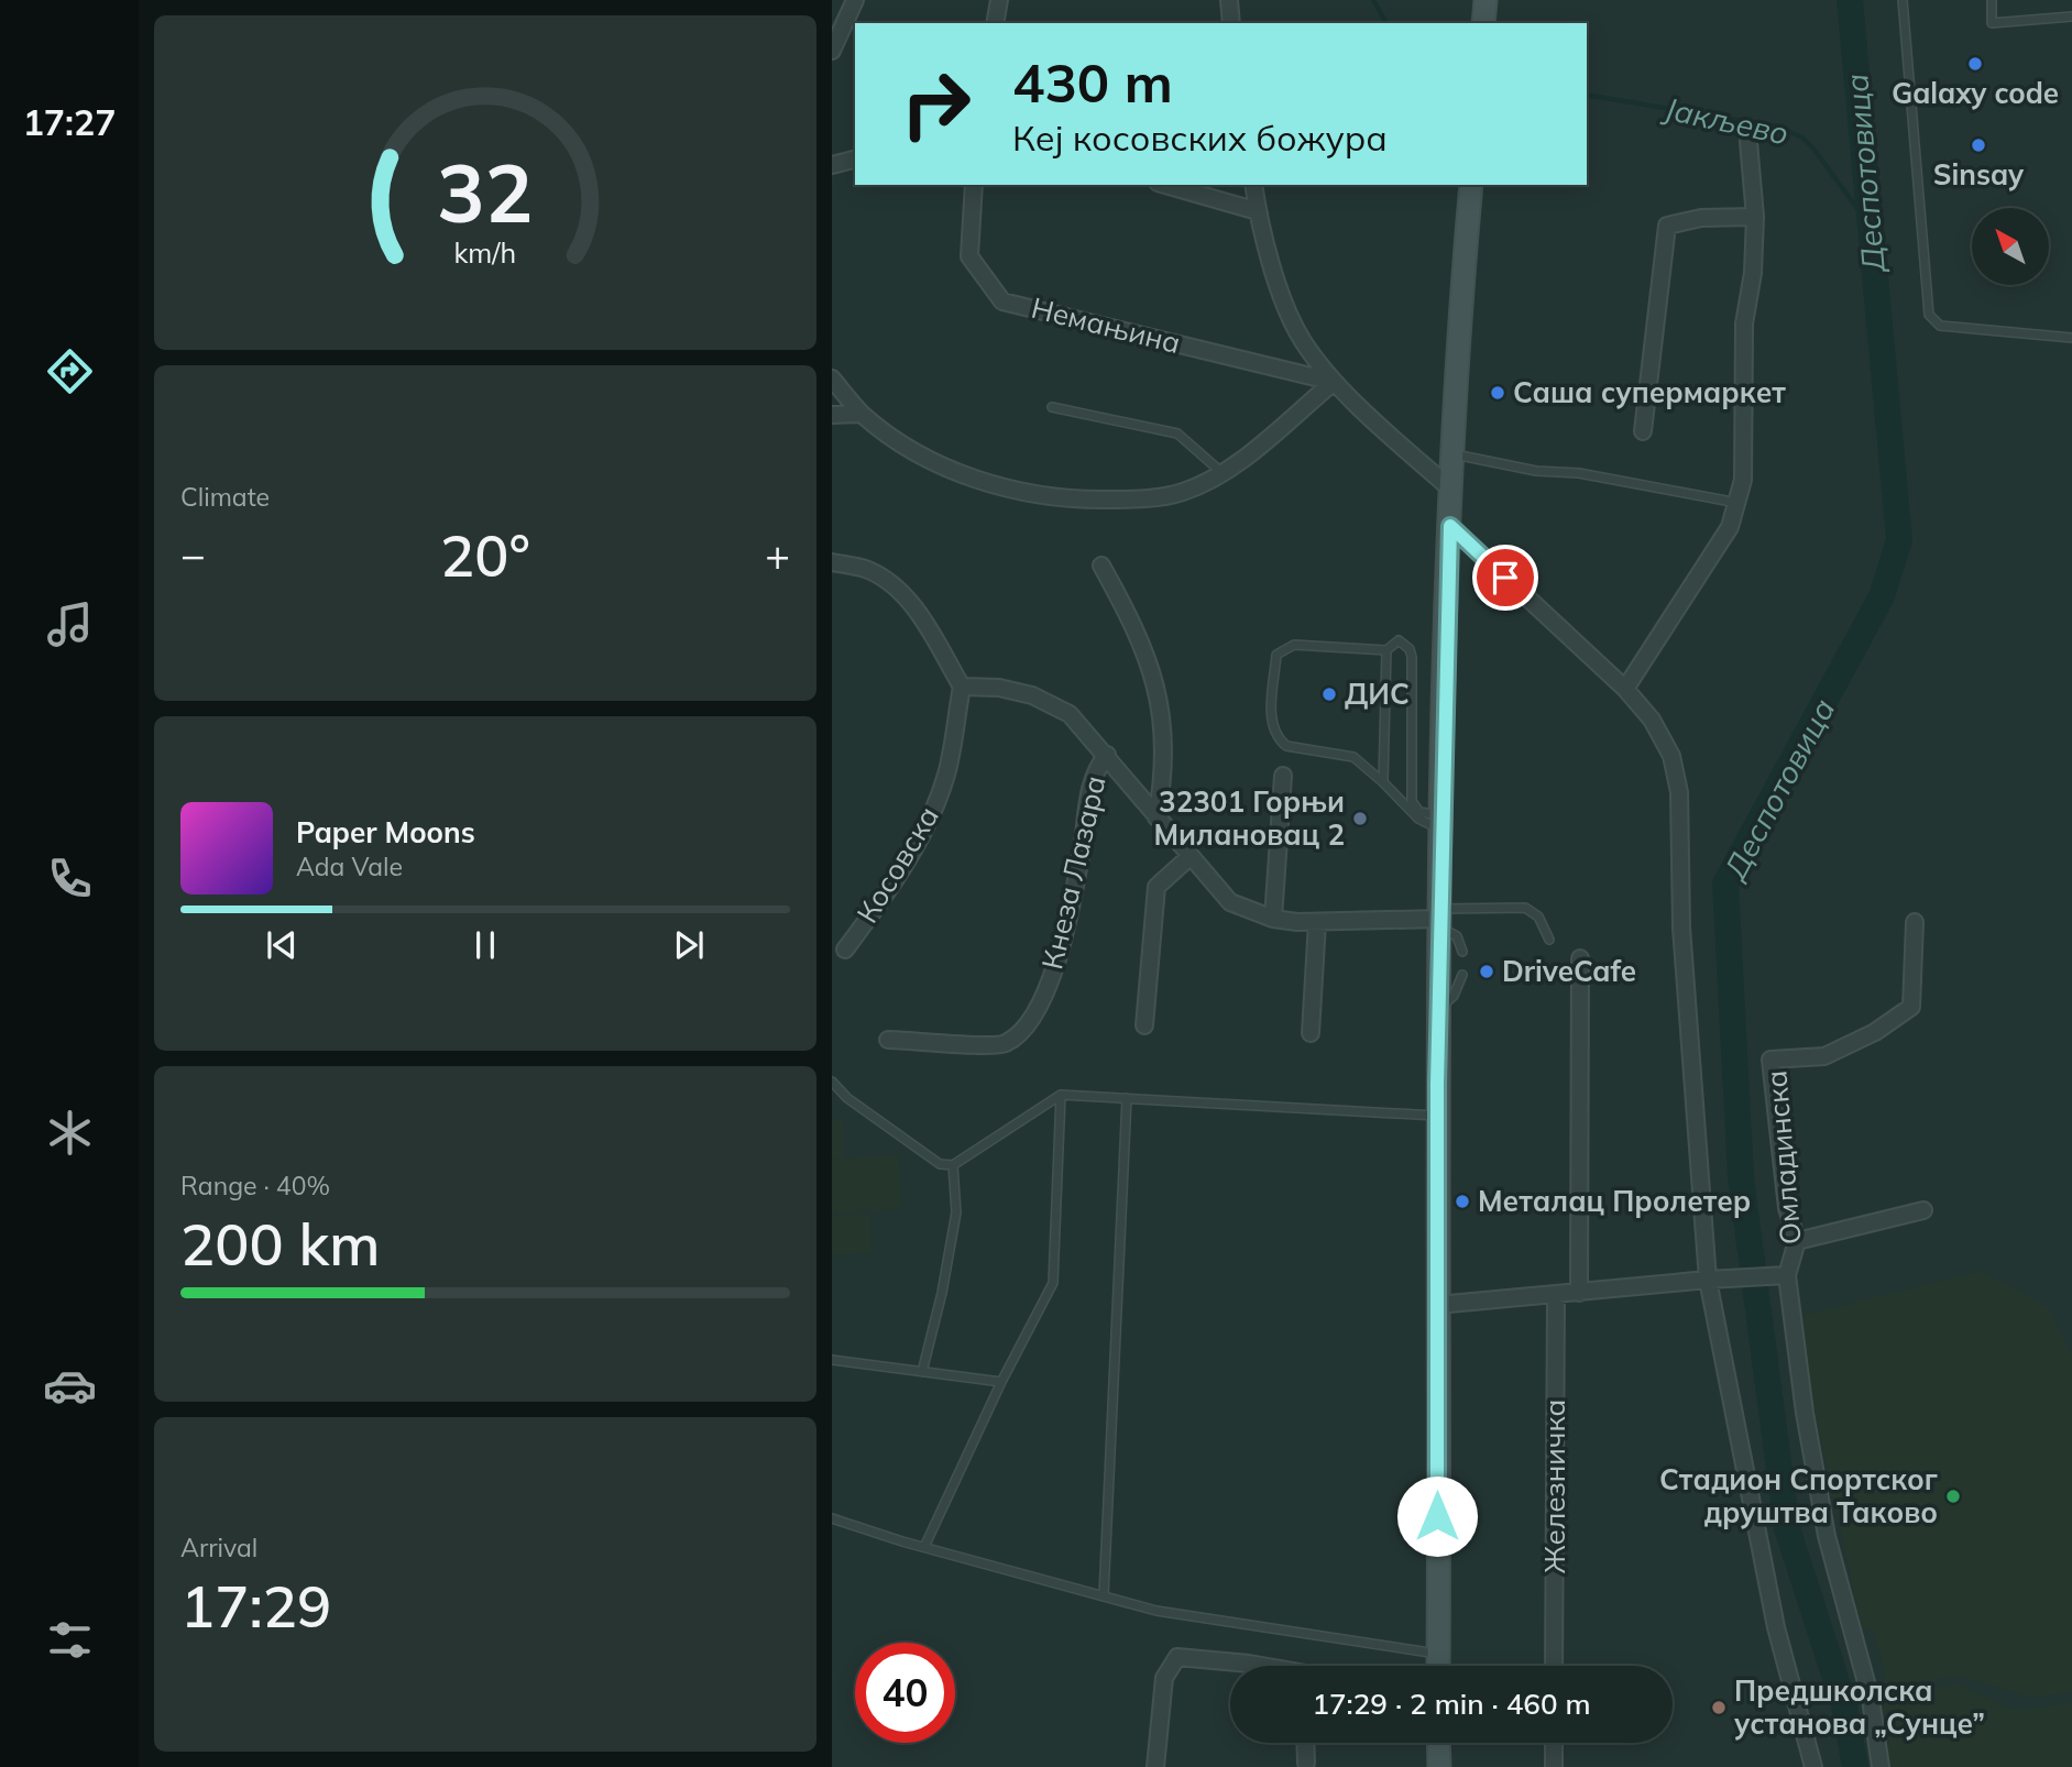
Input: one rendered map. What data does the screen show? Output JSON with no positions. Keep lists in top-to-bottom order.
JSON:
{
  "streets": {
    "street": [
      "Немањина",
      "Косовска",
      "Кнеза Лазара",
      "Омладинска",
      "Железничка"
    ]
  },
  "crossings": [
    ["Омладинска", "Железничка"]
  ],
  "water": ["Јакљево", "Деспотовица"],
  "places": [
    "Galaxy code",
    "Sinsay",
    "Саша супермаркет",
    "ДИС",
    "32301 Горњи Милановац 2",
    "DriveCafe",
    "Металац Пролетер",
    "Стадион Спортског друштва Таково",
    "Предшколска установа „Сунце”"
  ],
  "north": "top left",
  "page": {
    "tabs": "17:27",
    "turn": ["430 m", "Кеј косовских божура"],
    "tile": [
      "Climate",
      ["Range · 40%", "200 km"],
      ["Arrival", "17:29"]
    ],
    "heat": ["−", "20°", "+"],
    "song": ["Paper Moons", "Ada Vale"],
    "limit": "40",
    "trip": "17:29 · 2 min · 460 m",
    "gauge": ["32", "km/h"]
  }
}
